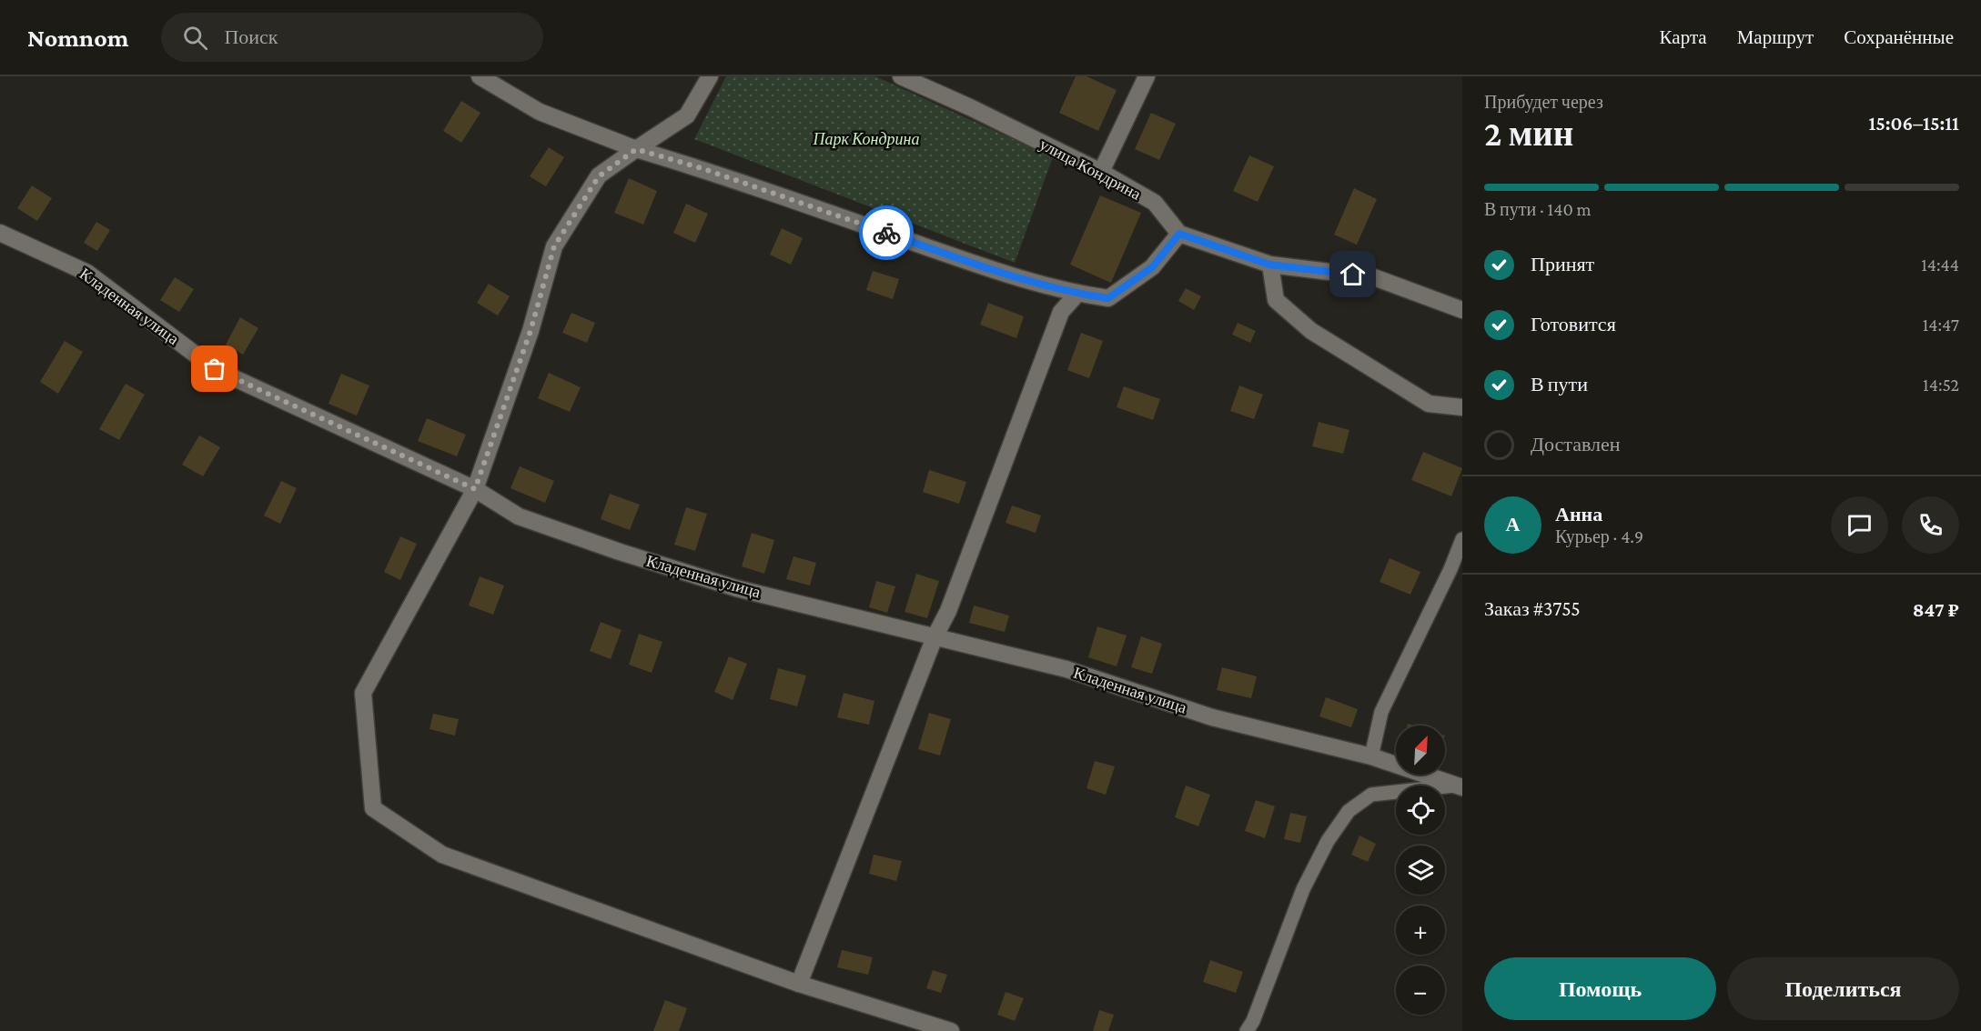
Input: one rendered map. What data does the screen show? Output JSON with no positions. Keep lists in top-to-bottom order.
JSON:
{
  "streets": {
    "street": ["улица Кондрина", "Кладенная улица"]
  },
  "parks": ["Парк Кондрина"],
  "north": "top right",
  "page": {
    "header": "Nomnom",
    "search": "Поиск",
    "nav": ["Карта", "Маршрут", "Сохранённые"],
    "heading": ["2 мин", "Прибудет через", "15:06–15:11"],
    "panel": [
      "Анна",
      "Курьер · 4.9",
      "Заказ #3755",
      "847 ₽"
    ],
    "bar": "В пути · 140 m",
    "list": [
      ["Принят", "14:44"],
      ["Готовится", "14:47"],
      ["В пути", "14:52"],
      "Доставлен"
    ],
    "round": "А",
    "map_buttons": ["+", "−"],
    "buttons": ["Помощь", "Поделиться"]
  }
}
